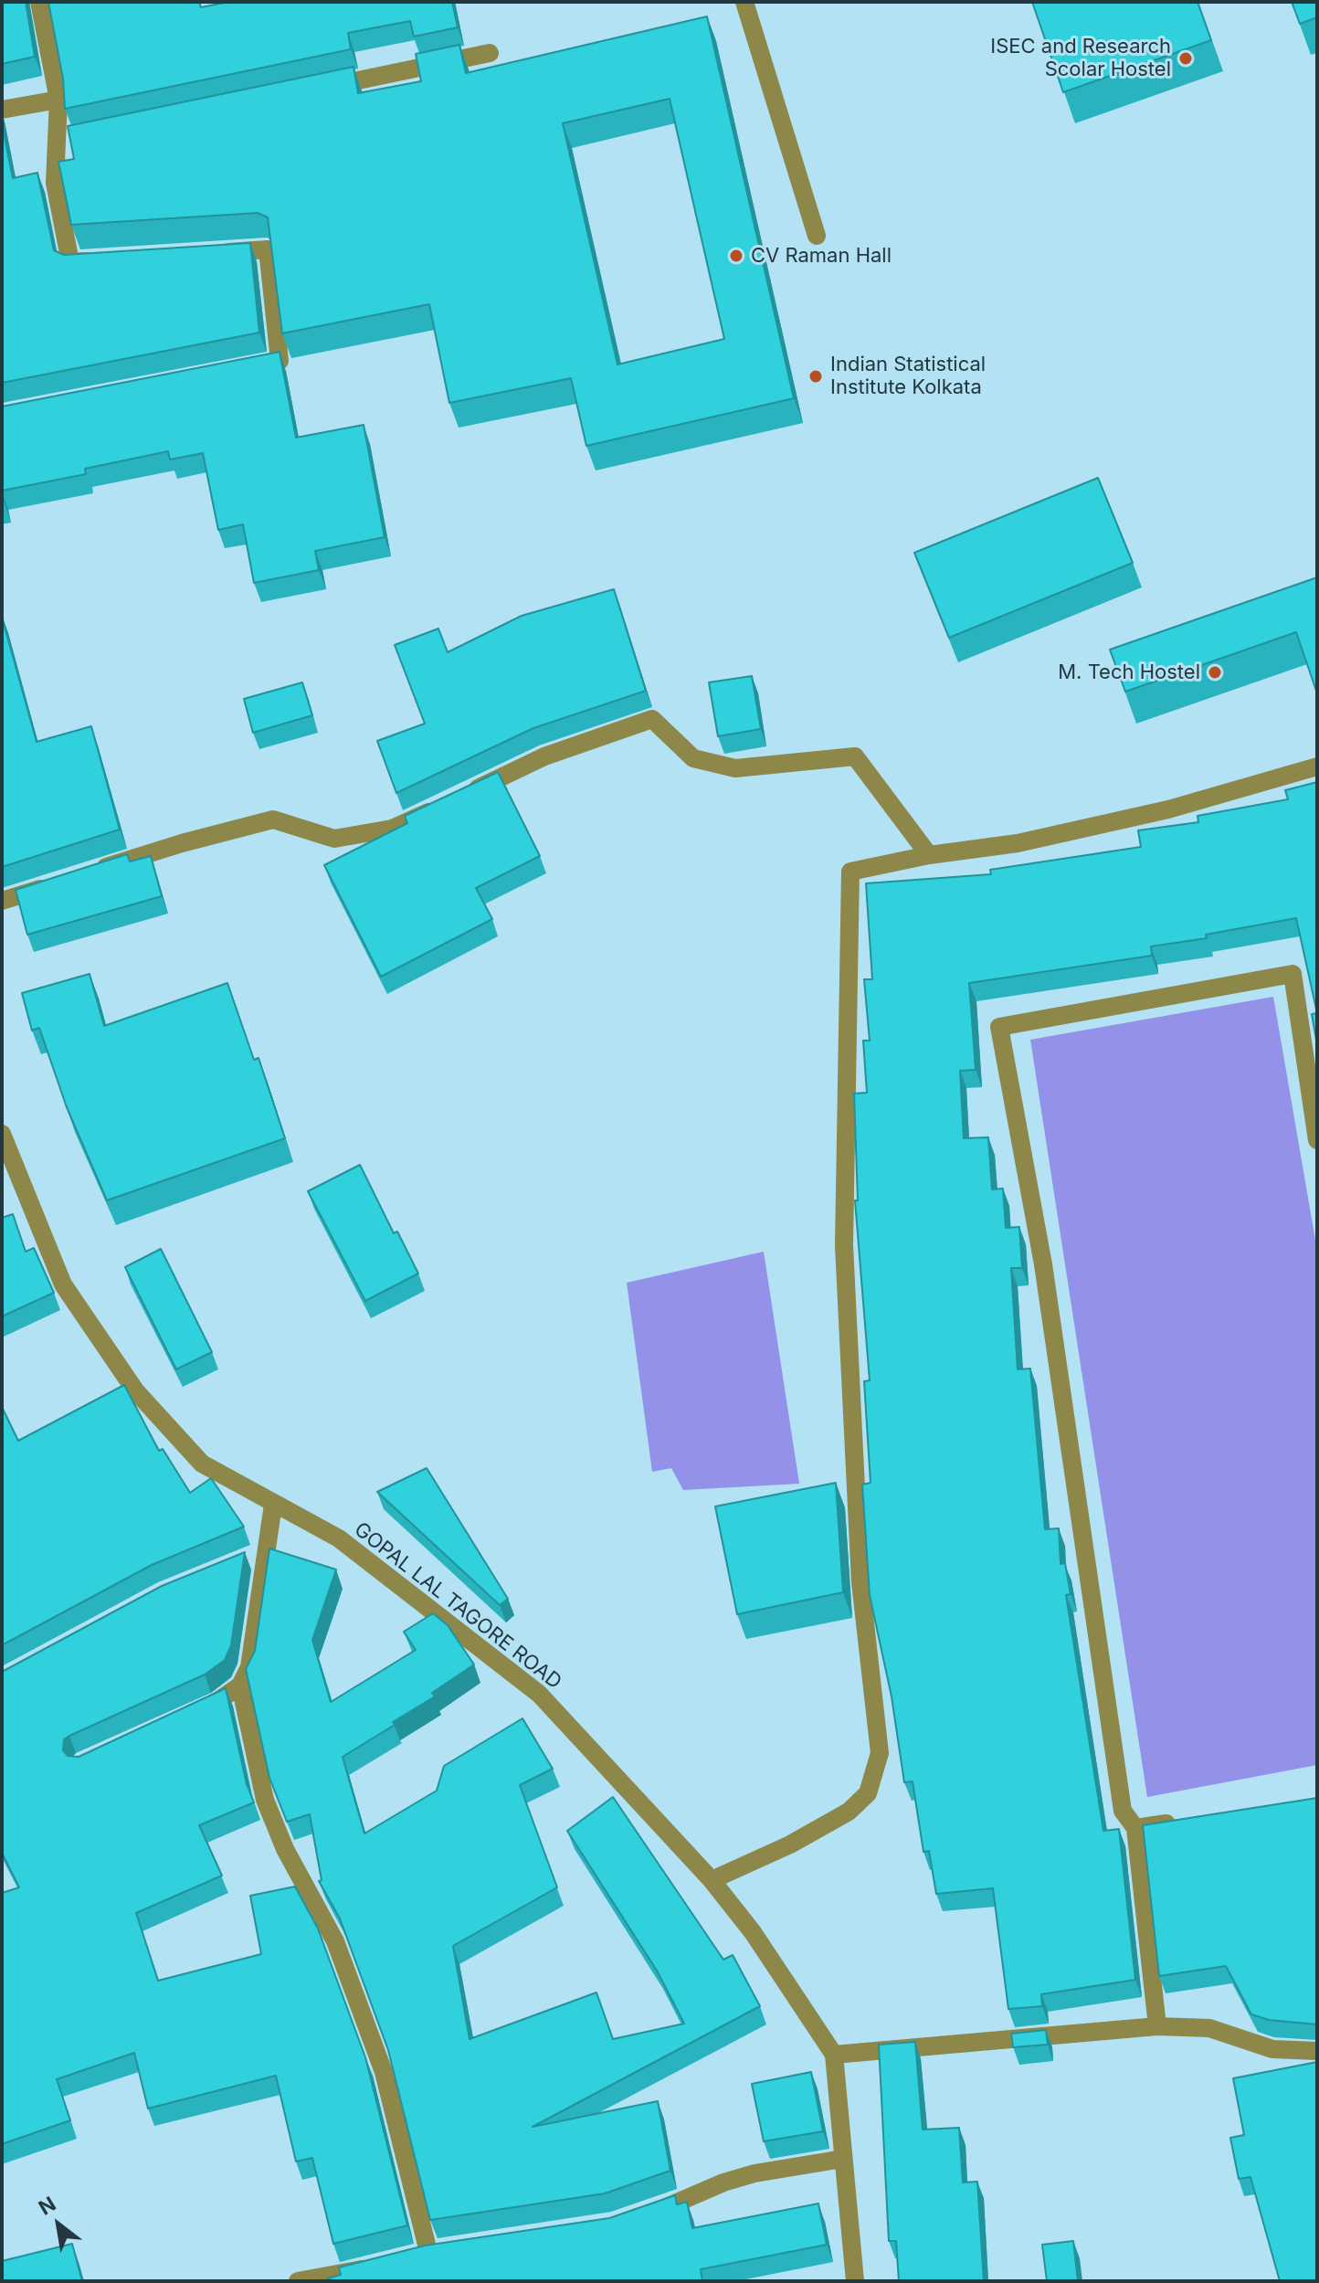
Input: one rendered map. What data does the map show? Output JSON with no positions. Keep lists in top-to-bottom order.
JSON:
{
  "streets": {
    "street": ["GOPAL LAL TAGORE ROAD"]
  },
  "places": [
    "ISEC and Research Scolar Hostel",
    "CV Raman Hall",
    "Indian Statistical Institute Kolkata",
    "M. Tech Hostel"
  ],
  "north": "top left"
}
